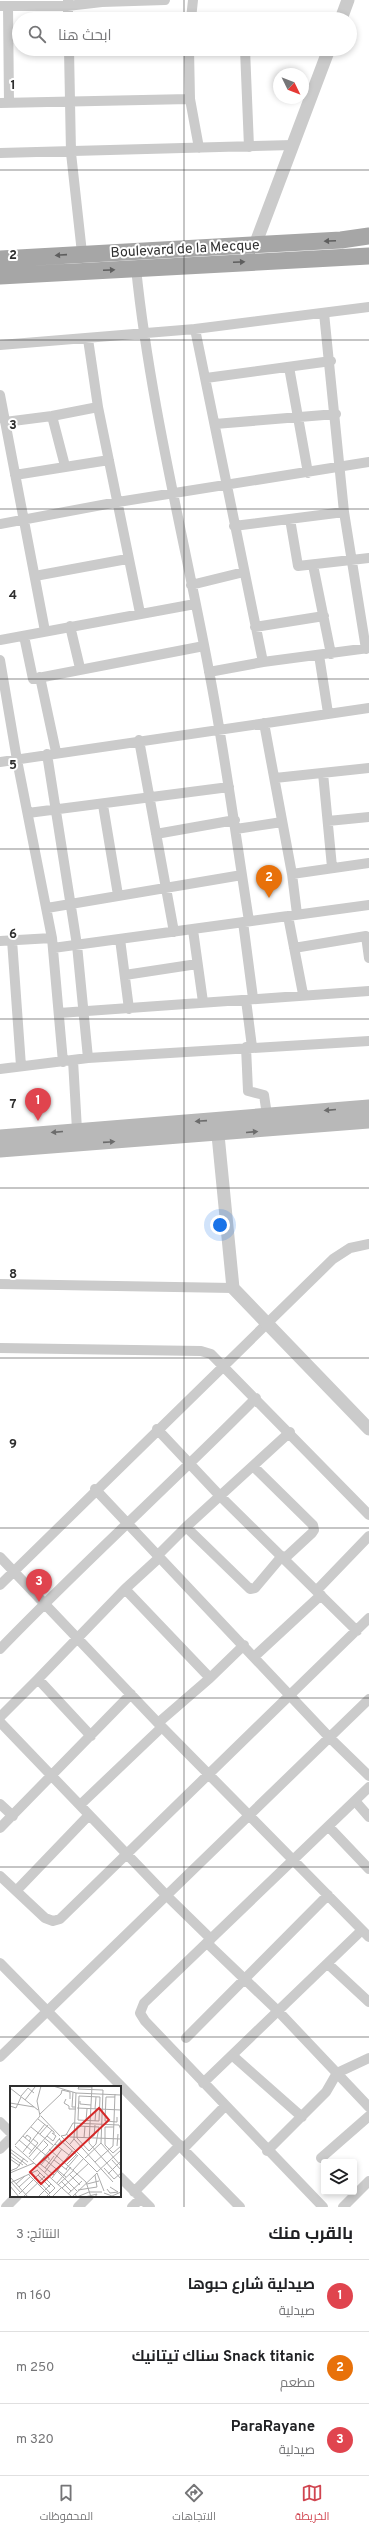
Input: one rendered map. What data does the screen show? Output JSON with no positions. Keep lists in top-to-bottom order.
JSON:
{
  "streets": {
    "main road": ["Boulevard de la Mecque"]
  },
  "north": "bottom right",
  "page": {
    "search": "ابحث هنا",
    "pins": ["2", "1", "3"],
    "heading": ["بالقرب منك", "النتائج: 3"],
    "list": [
      {
        "mark": "1",
        "name": "صيدلية شارع حبوها",
        "note": "صيدلية",
        "value": "160 m"
      },
      {
        "mark": "2",
        "name": "Snack titanic سناك تيتانيك",
        "note": "مطعم",
        "value": "250 m"
      },
      {
        "mark": "3",
        "name": "ParaRayane",
        "note": "صيدلية",
        "value": "320 m"
      }
    ],
    "nav": ["الخريطة", "الاتجاهات", "المحفوظات"]
  },
  "grid": {
    "rows": [
      "1",
      "2",
      "3",
      "4",
      "5",
      "6",
      "7",
      "8",
      "9"
    ]
  }
}
